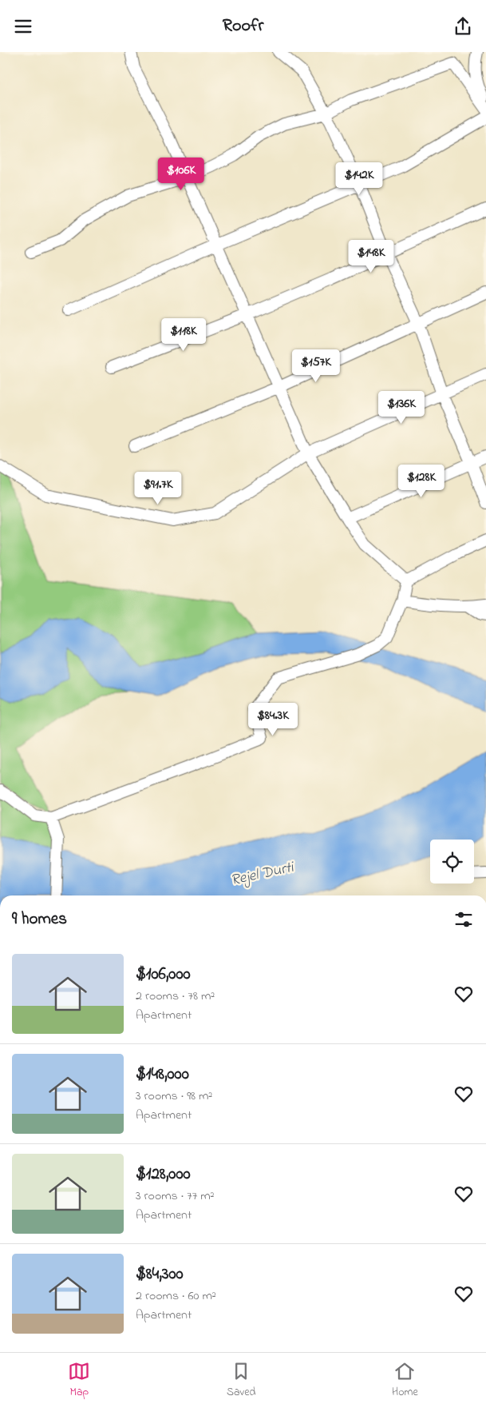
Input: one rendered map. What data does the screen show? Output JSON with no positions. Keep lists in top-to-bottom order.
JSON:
{
  "water": ["Rejel Durti"],
  "page": {
    "header": "Roofr",
    "price": [
      "$106K",
      "$142K",
      "$148K",
      "$118K",
      "$157K",
      "$136K",
      "$128K",
      "$91.7K",
      "$84.3K"
    ],
    "heading": "9 homes",
    "list": [
      {
        "name": "$106,000",
        "note": "2 rooms · 78 m² · Apartment"
      },
      {
        "name": "$148,000",
        "note": "3 rooms · 98 m² · Apartment"
      },
      {
        "name": "$128,000",
        "note": "3 rooms · 77 m² · Apartment"
      },
      {
        "name": "$84,300",
        "note": "2 rooms · 60 m² · Apartment"
      }
    ],
    "tabs": ["Map", "Saved", "Home"]
  }
}
